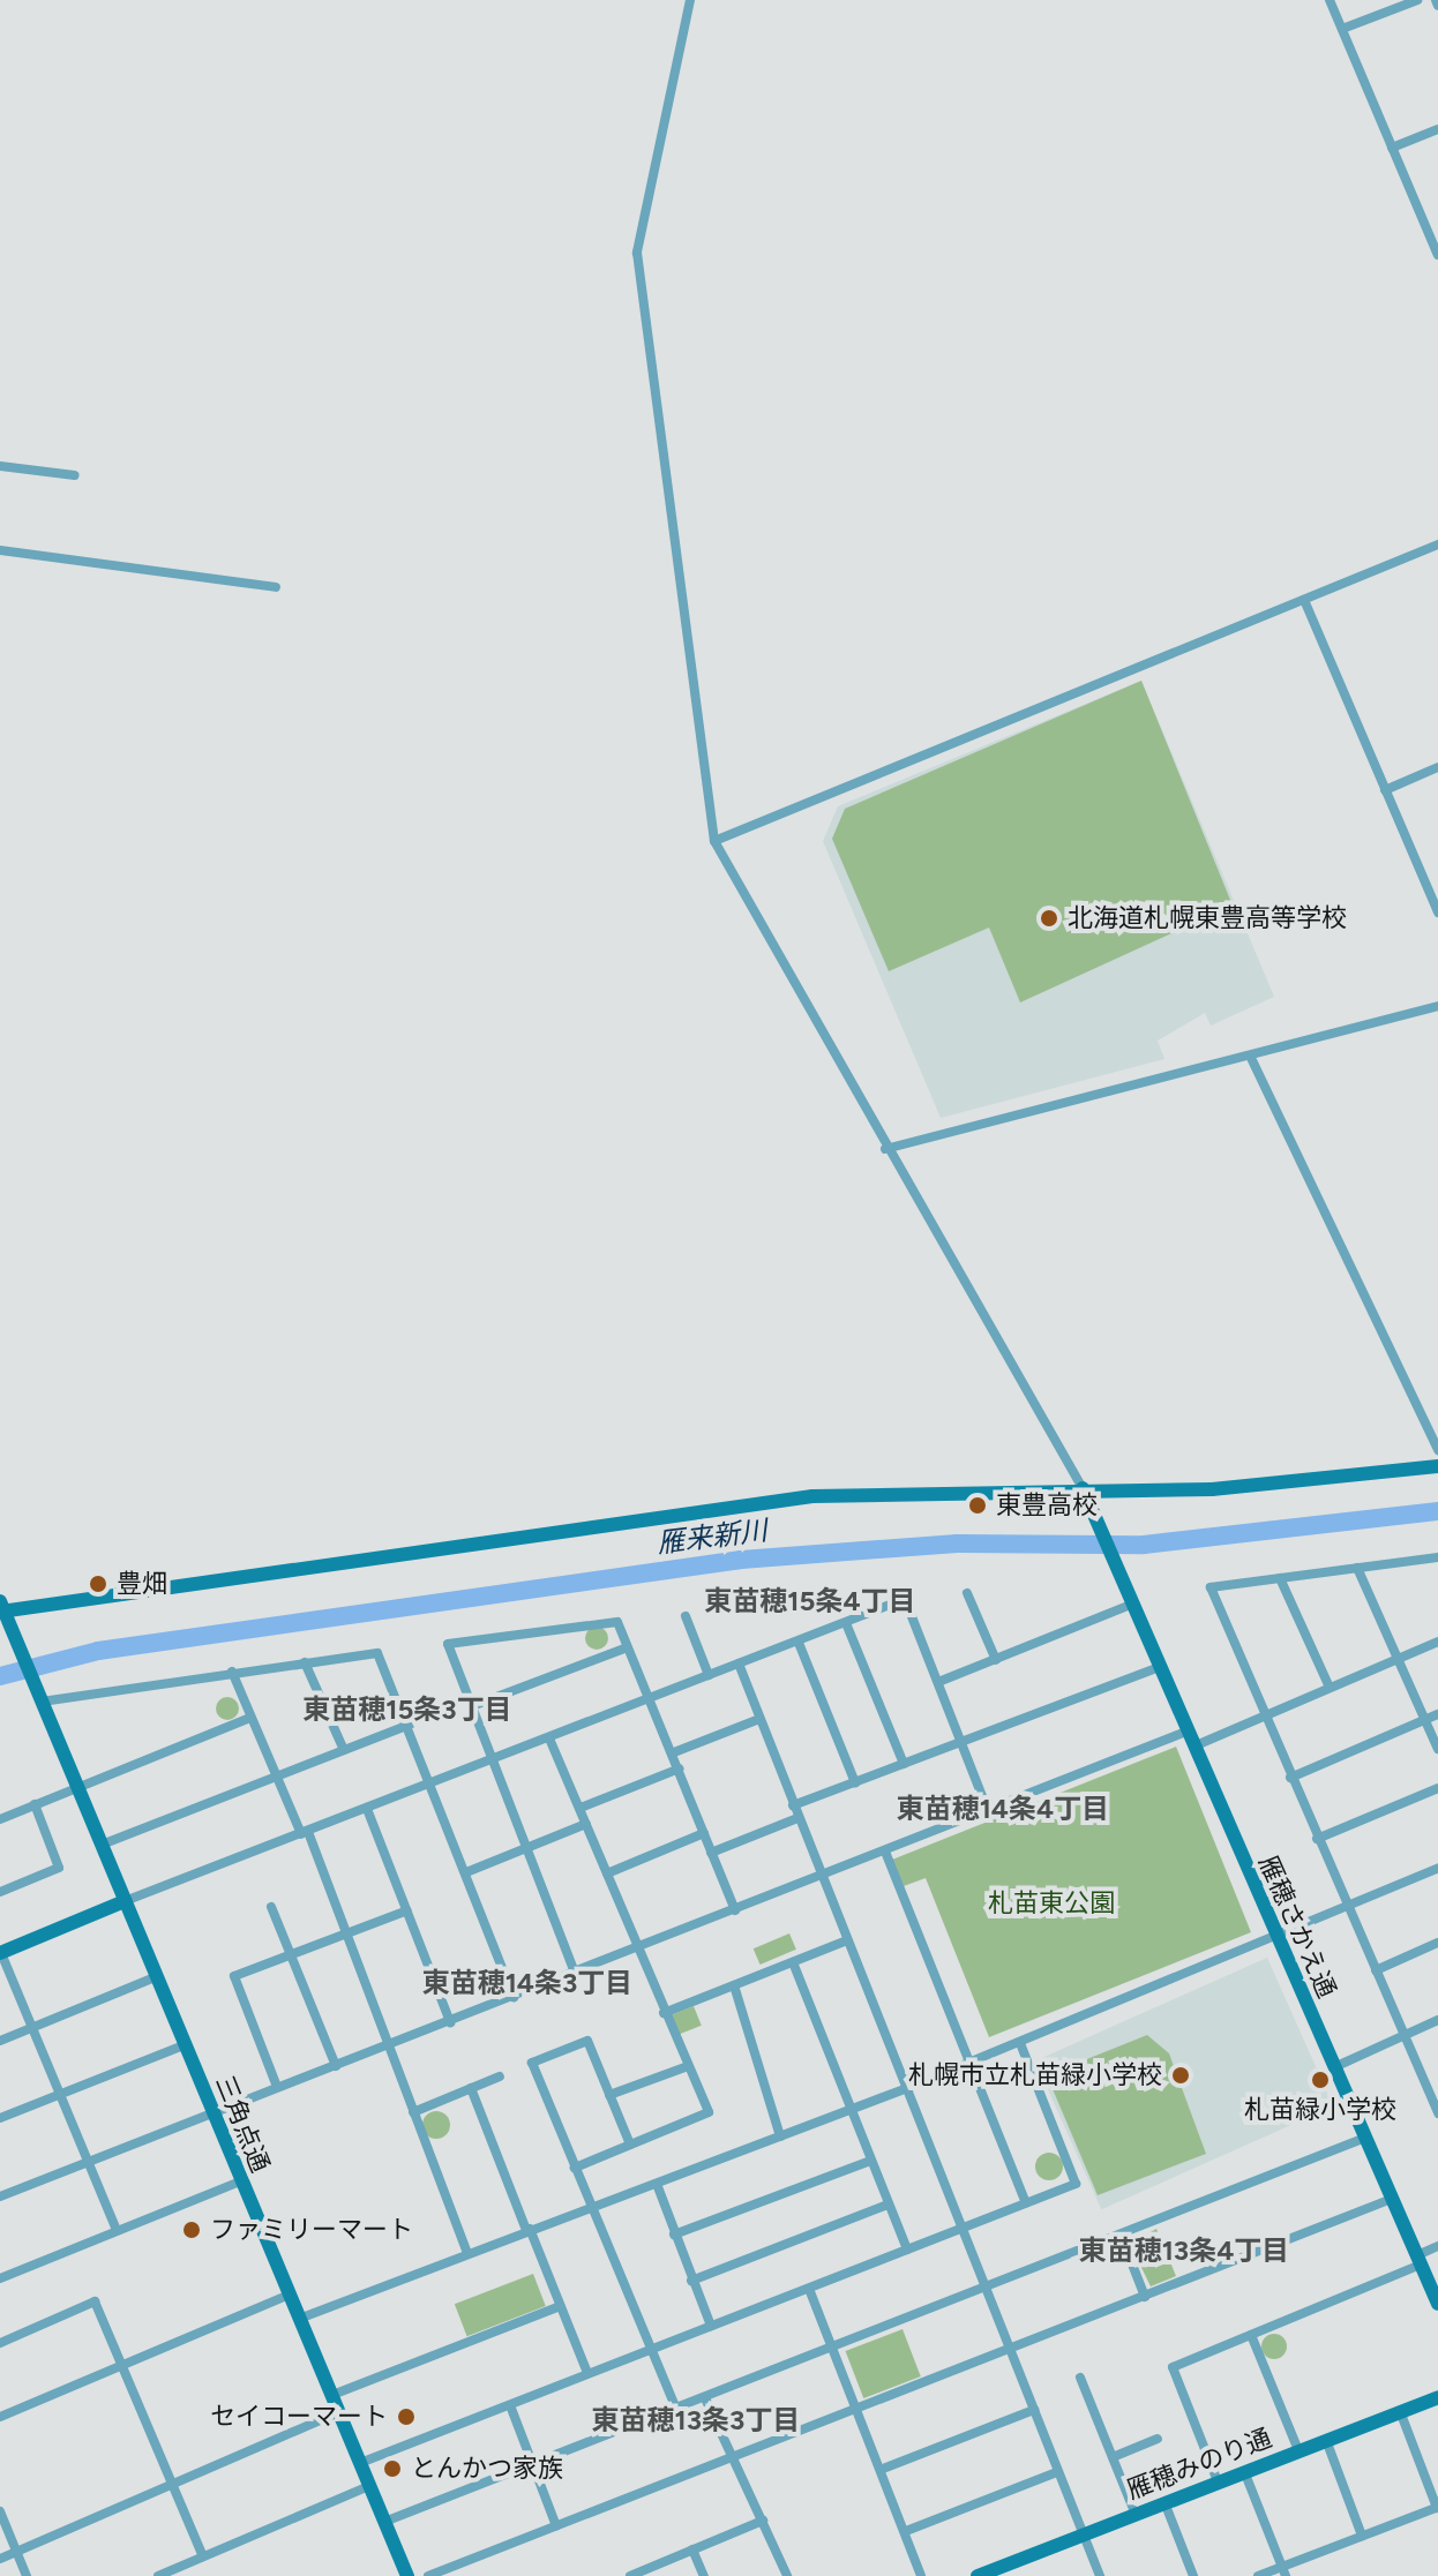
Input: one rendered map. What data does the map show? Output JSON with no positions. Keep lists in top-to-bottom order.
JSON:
{
  "streets": {
    "street": ["雁穂さかえ通", "三角点通", "雁穂みのり通"]
  },
  "districts": [
    "東苗穂15条4丁目",
    "東苗穂15条3丁目",
    "東苗穂14条4丁目",
    "東苗穂14条3丁目",
    "東苗穂13条4丁目",
    "東苗穂13条3丁目"
  ],
  "water": ["雁来新川"],
  "parks": ["札苗東公園"],
  "places": [
    "北海道札幌東豊高等学校",
    "東豊高校",
    "豊畑",
    "札幌市立札苗緑小学校",
    "札苗緑小学校",
    "ファミリーマート",
    "セイコーマート",
    "とんかつ家族"
  ]
}
